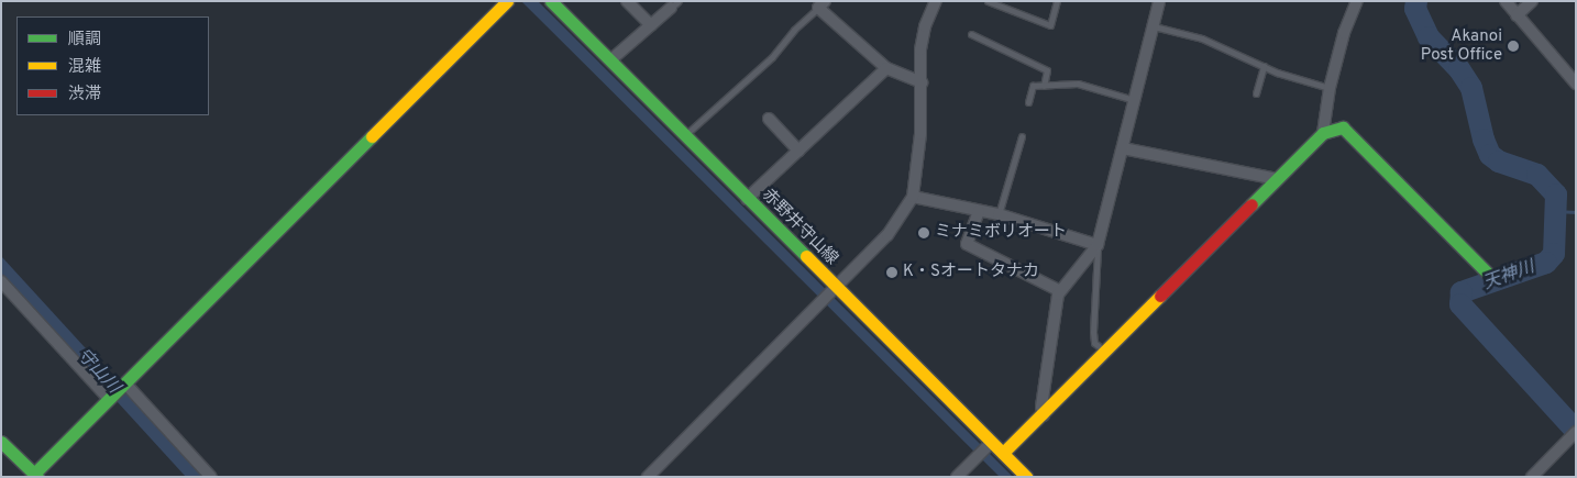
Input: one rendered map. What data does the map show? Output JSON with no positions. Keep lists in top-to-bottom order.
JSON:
{
  "streets": {
    "street": ["赤野井守山線"]
  },
  "water": ["天神川", "守山川"],
  "places": ["Akanoi Post Office", "ミナミボリオート", "K・Sオートタナカ"],
  "legend": ["順調", "混雑", "渋滞"]
}
